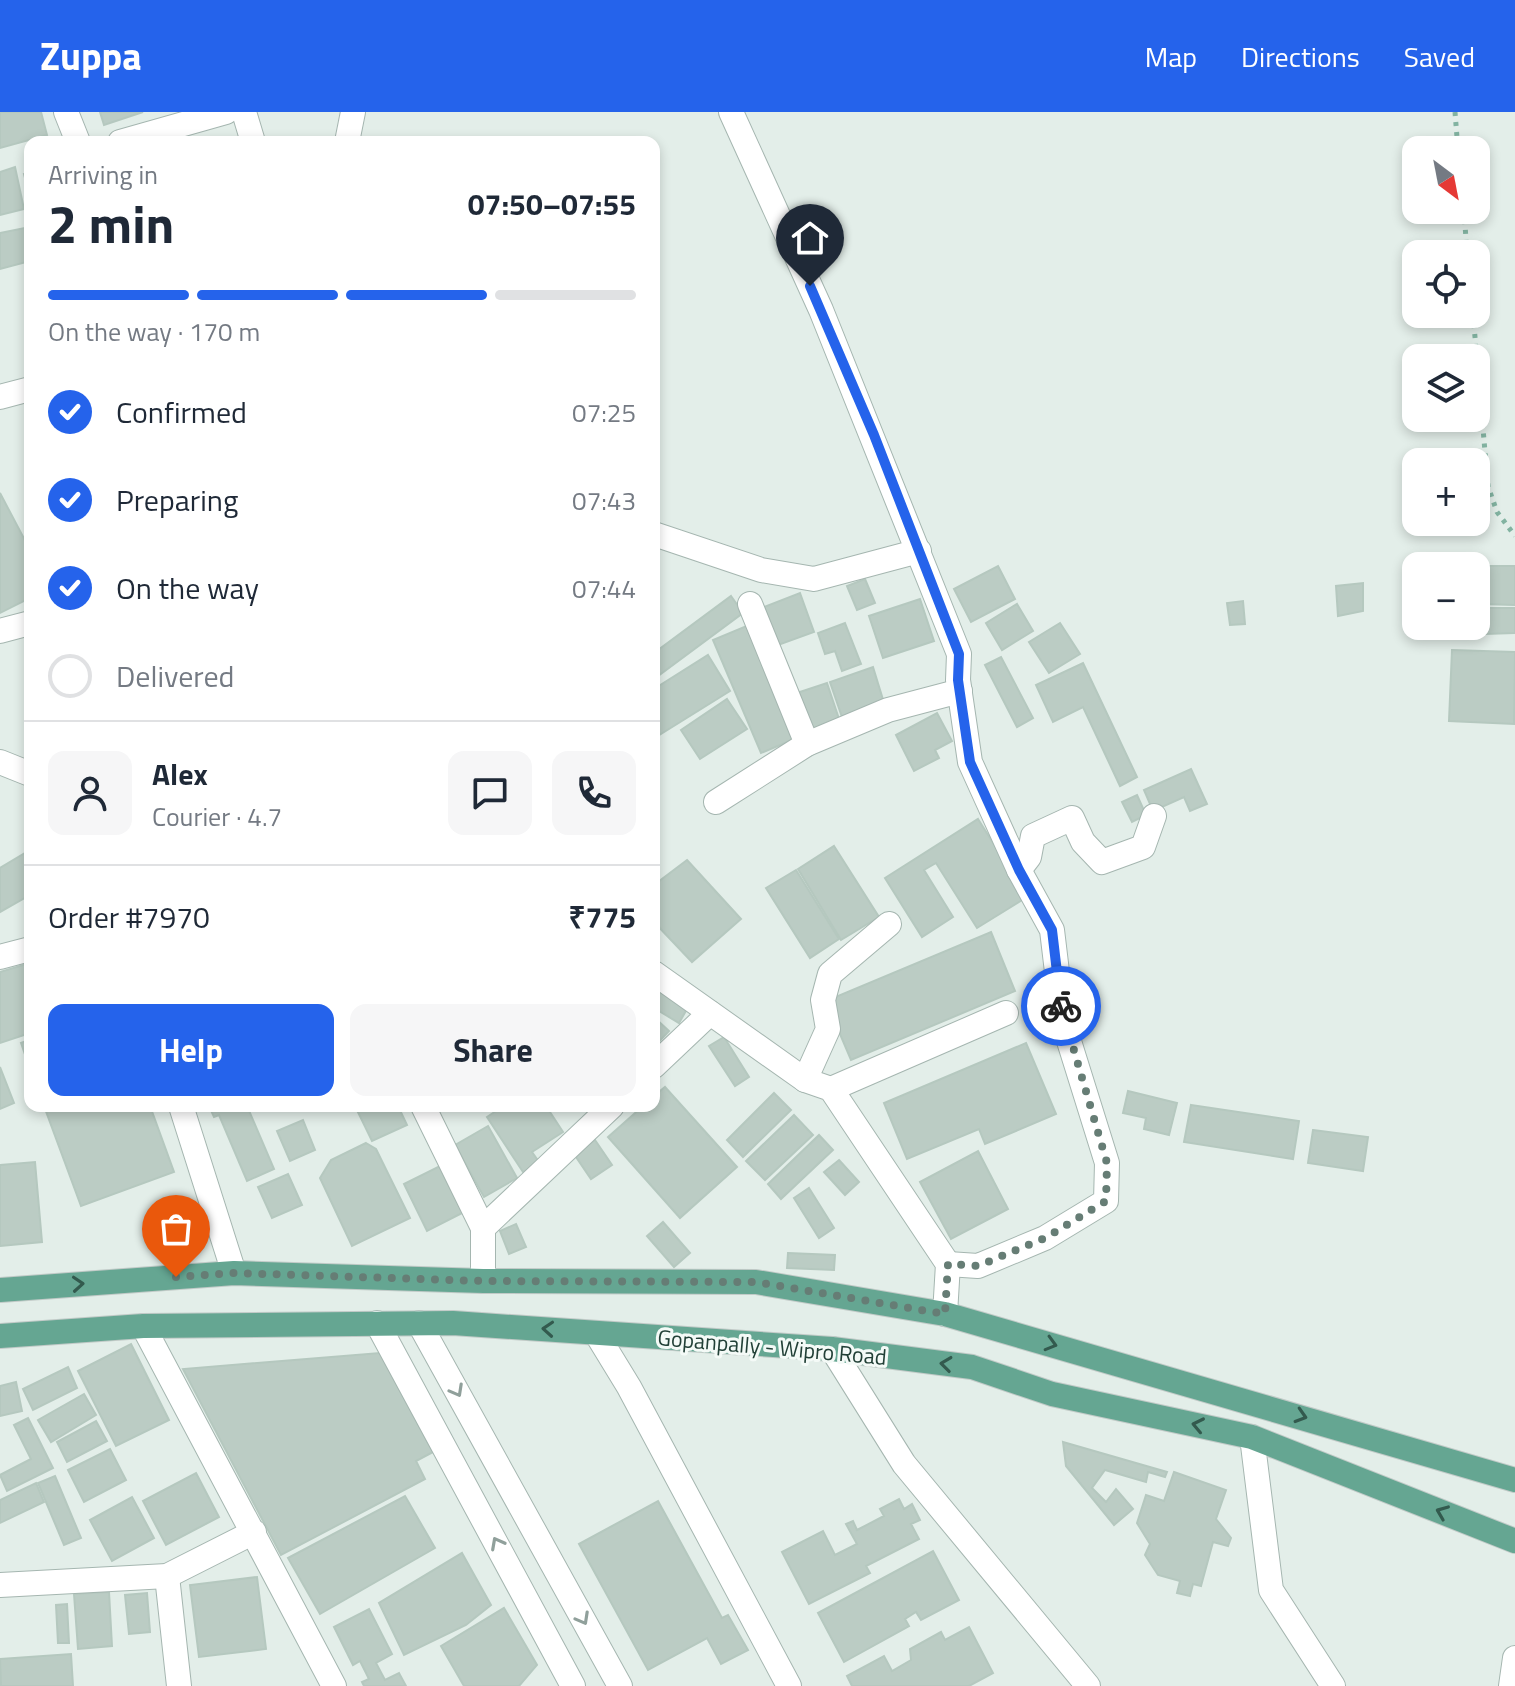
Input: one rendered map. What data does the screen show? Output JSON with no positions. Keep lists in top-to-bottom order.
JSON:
{
  "streets": {
    "main road": ["Gopanpally - Wipro Road"]
  },
  "north": "bottom right",
  "page": {
    "header": "Zuppa",
    "nav": ["Map", "Directions", "Saved"],
    "map_buttons": ["+", "−"],
    "heading": ["2 min", "Arriving in", "07:50–07:55"],
    "panel": [
      "Alex",
      "Courier · 4.7",
      "Order #7970",
      "₹775"
    ],
    "bar": "On the way · 170 m",
    "list": [
      ["Confirmed", "07:25"],
      ["Preparing", "07:43"],
      ["On the way", "07:44"],
      "Delivered"
    ],
    "buttons": ["Help", "Share"]
  }
}
